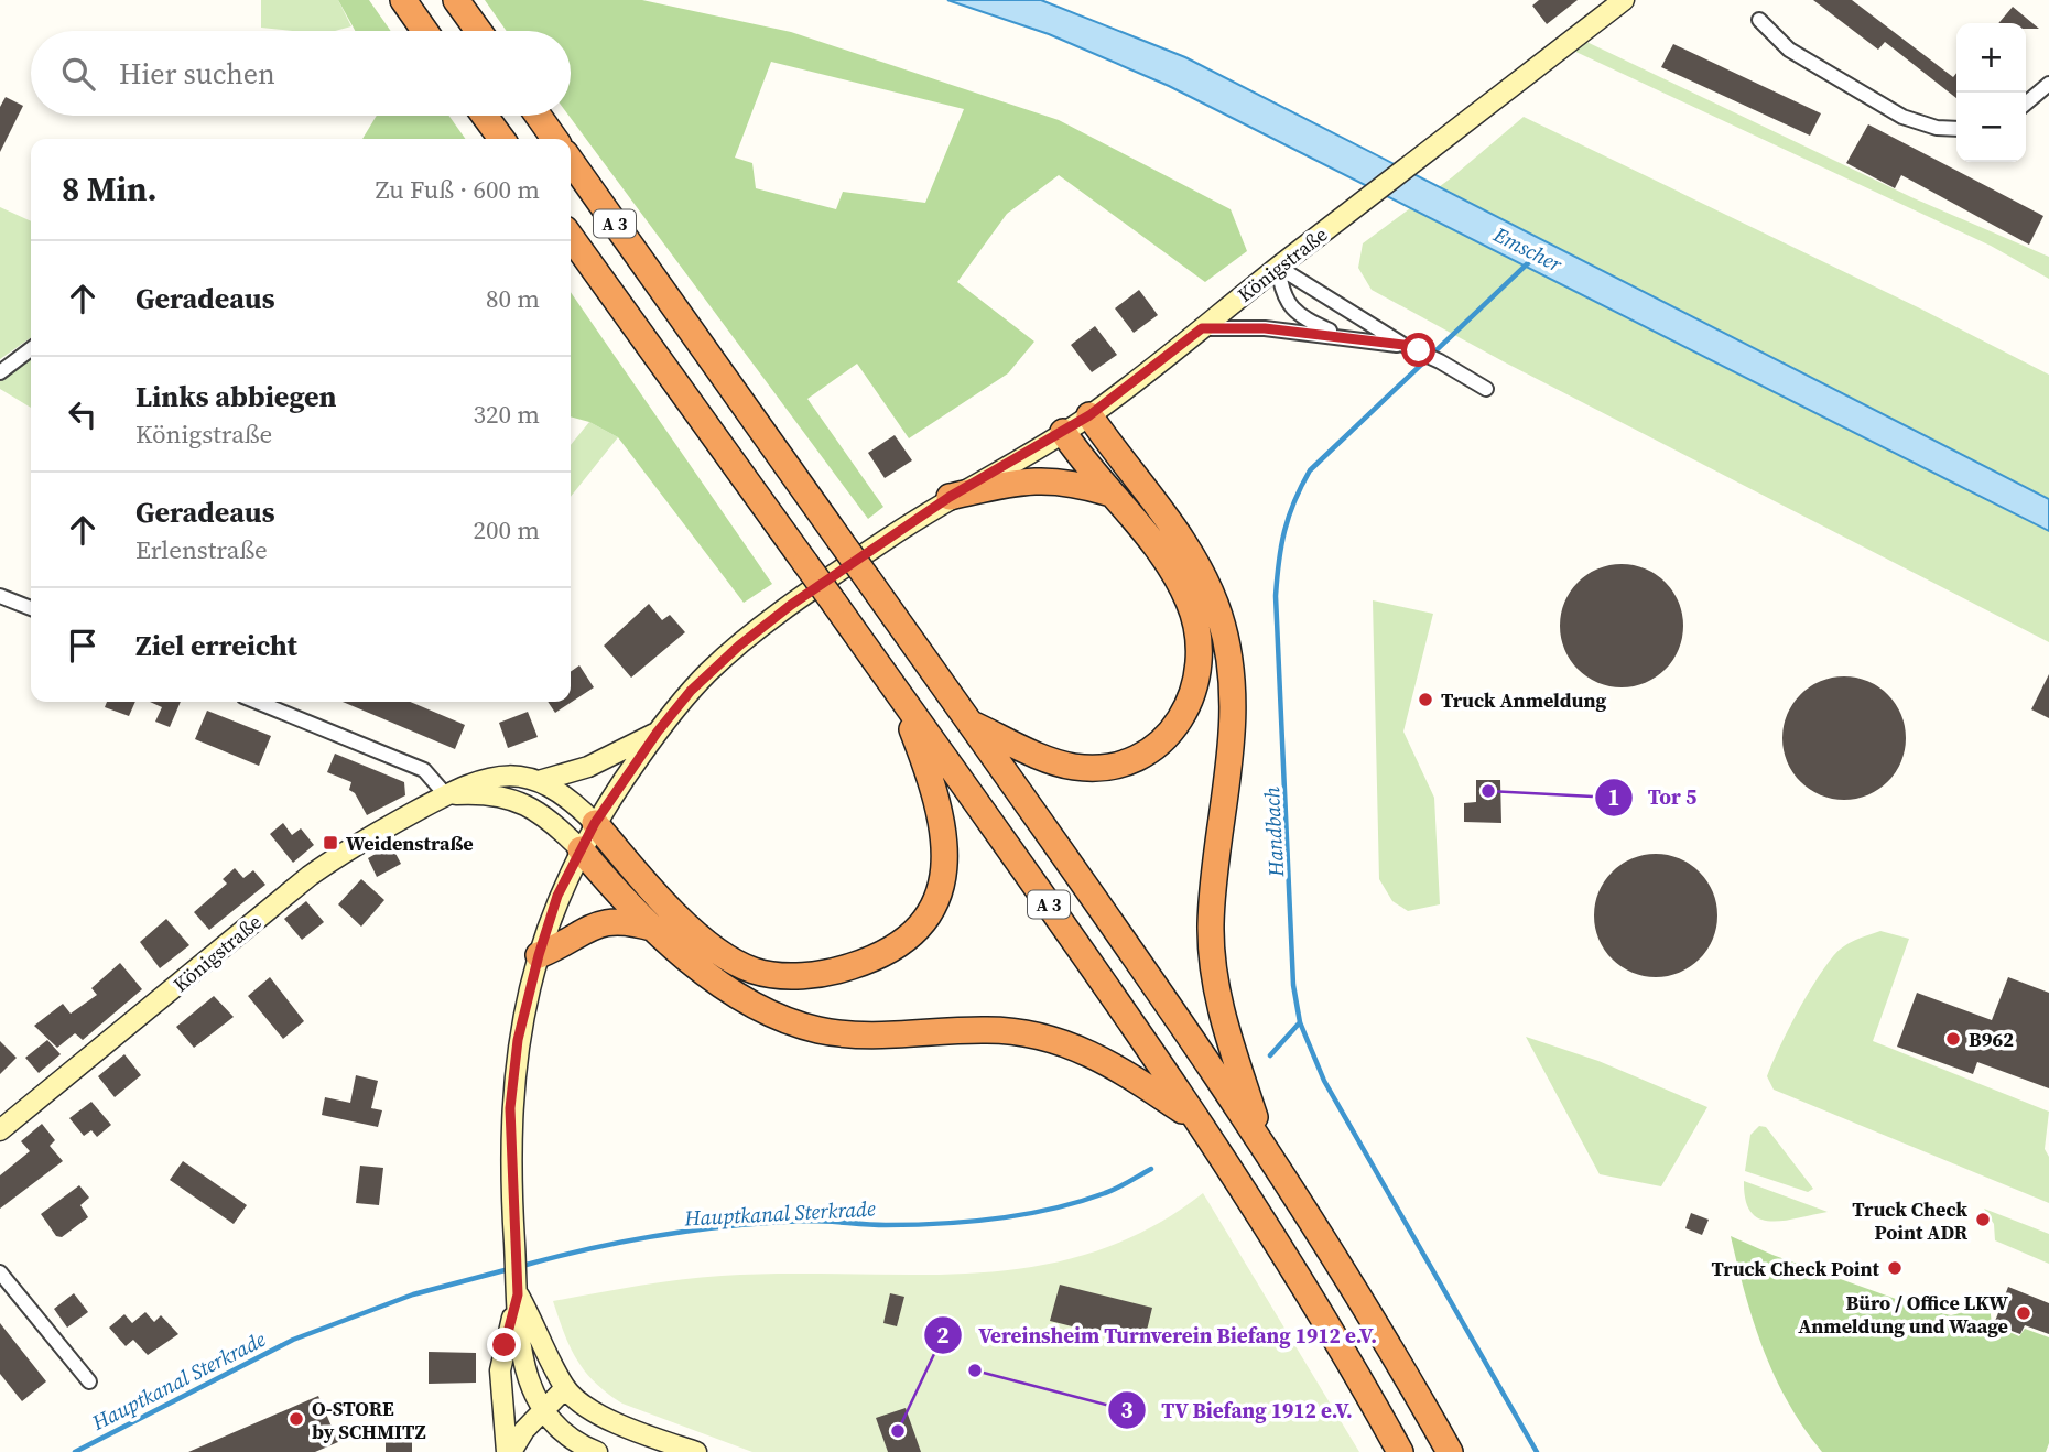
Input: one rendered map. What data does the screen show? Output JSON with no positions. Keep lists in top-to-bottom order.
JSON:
{
  "streets": {
    "highway": ["A 3"],
    "main road": ["Königstraße"]
  },
  "water": ["Emscher", "Handbach", "Hauptkanal Sterkrade"],
  "places": {
    "other": [
      "Truck Anmeldung",
      "Tor 5",
      "B962",
      "Truck Check Point ADR",
      "Truck Check Point",
      "Büro / Office LKW Anmeldung und Waage",
      "TV Biefang 1912 e.V.",
      "O-STORE by SCHMITZ",
      "Vereinsheim Turnverein Biefang 1912 e.V."
    ],
    "transit": ["Weidenstraße"]
  },
  "page": {
    "map_buttons": ["+", "−"],
    "search": "Hier suchen",
    "heading": ["8 Min.", "Zu Fuß · 600 m"],
    "list": [
      ["Geradeaus", "80 m"],
      ["Links abbiegen", "Königstraße", "320 m"],
      ["Geradeaus", "Erlenstraße", "200 m"],
      "Ziel erreicht"
    ]
  }
}
